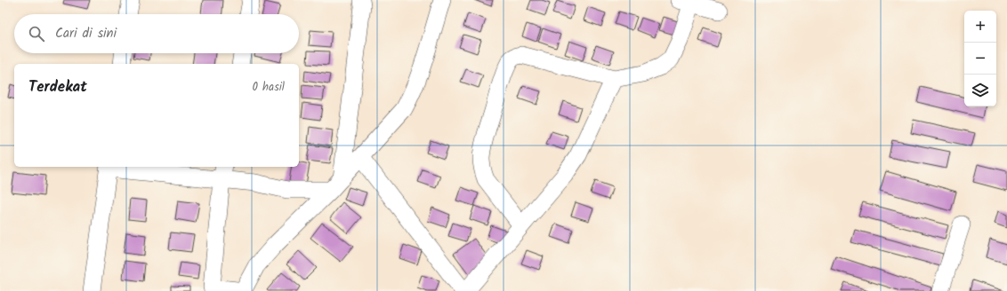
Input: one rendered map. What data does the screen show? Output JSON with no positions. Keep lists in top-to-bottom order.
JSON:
{
  "page": {
    "map_buttons": ["+", "−"],
    "search": "Cari di sini",
    "heading": ["Terdekat", "0 hasil"]
  }
}
